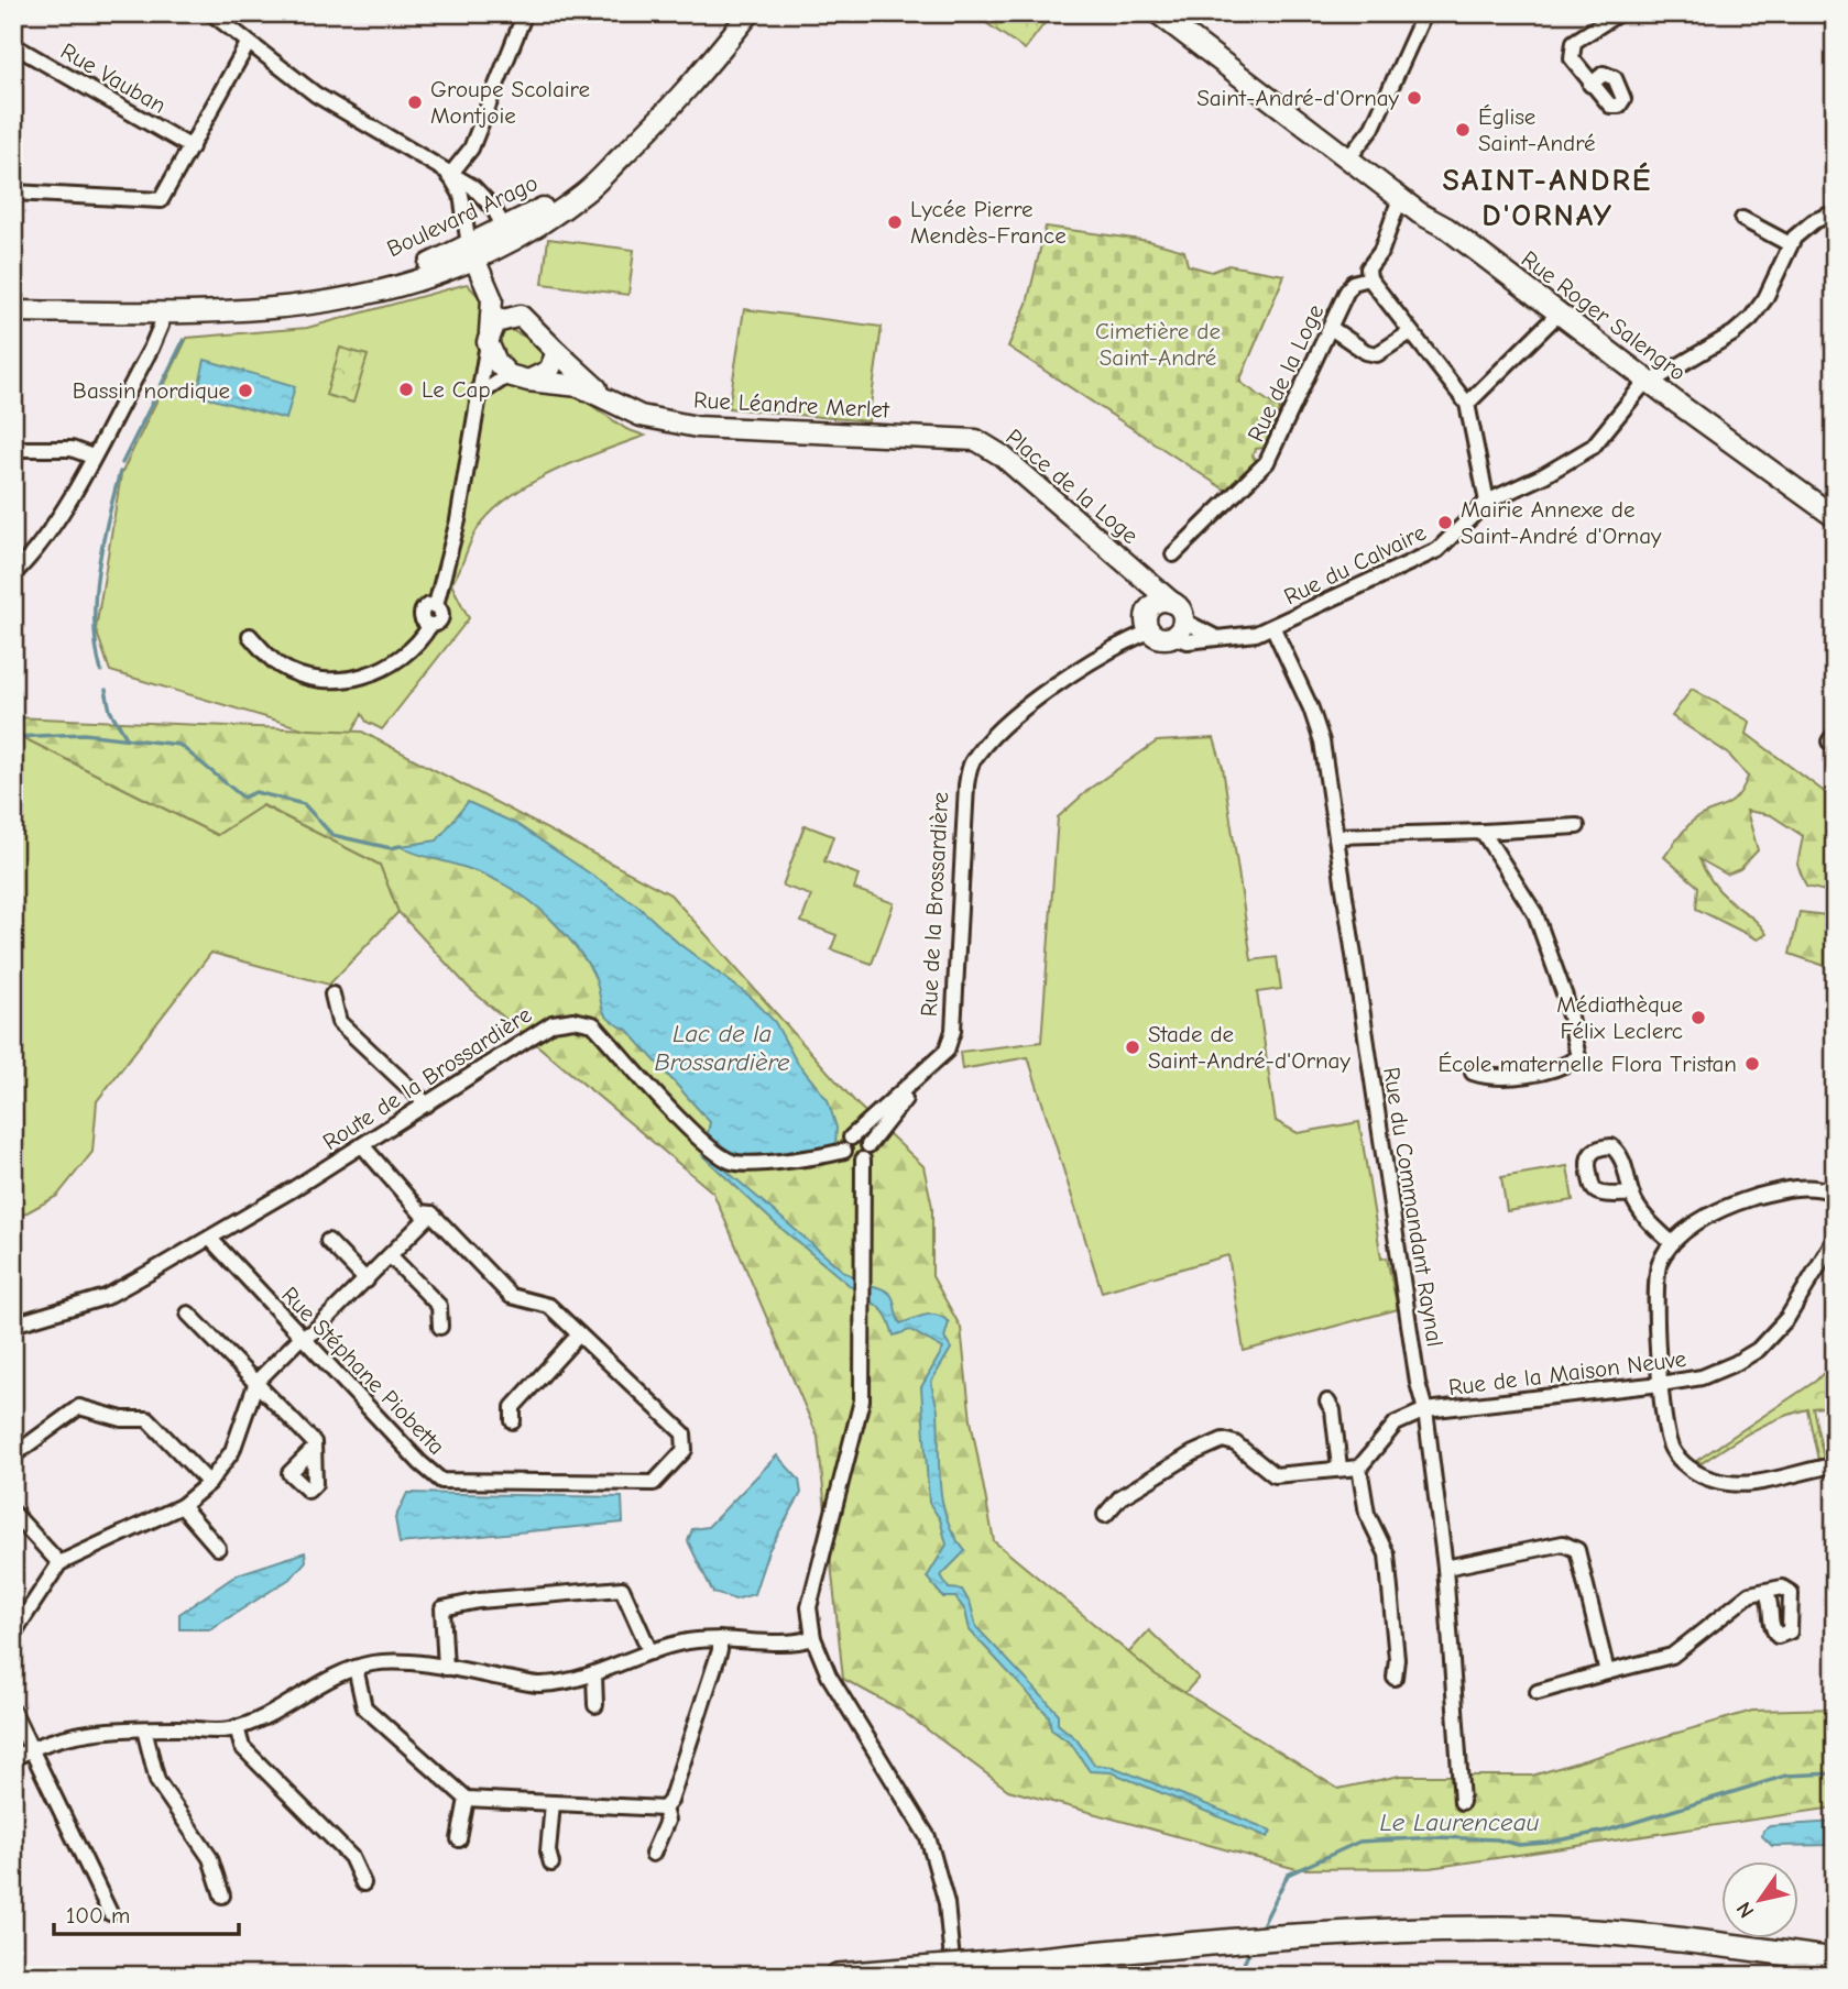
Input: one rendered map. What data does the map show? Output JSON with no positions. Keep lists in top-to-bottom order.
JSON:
{
  "streets": {
    "main road": [
      "Boulevard Arago",
      "Rue Roger Salengro",
      "Rue Léandre Merlet",
      "Place de la Loge"
    ],
    "street": [
      "Rue Vauban",
      "Rue de la Loge",
      "Rue du Calvaire",
      "Rue de la Brossardière",
      "Route de la Brossardière",
      "Rue du Commandant Raynal",
      "Rue Stéphane Piobetta",
      "Rue de la Maison Neuve"
    ]
  },
  "crossings": [
    ["Rue Roger Salengro", "Rue du Calvaire"],
    ["Rue Léandre Merlet", "Place de la Loge"],
    ["Place de la Loge", "Rue de la Brossardière"],
    ["Rue du Calvaire", "Rue du Commandant Raynal"],
    ["Route de la Brossardière", "Rue Stéphane Piobetta"],
    ["Rue du Commandant Raynal", "Rue de la Maison Neuve"]
  ],
  "districts": ["SAINT-ANDRÉ D'ORNAY"],
  "water": ["Lac de la Brossardière", "Le Laurenceau"],
  "parks": ["Cimetière de Saint-André"],
  "places": [
    "Saint-André-d'Ornay",
    "Groupe Scolaire Montjoie",
    "Église Saint-André",
    "Lycée Pierre Mendès-France",
    "Le Cap",
    "Bassin nordique",
    "Mairie Annexe de Saint-André d'Ornay",
    "Médiathèque Félix Leclerc",
    "Stade de Saint-André-d'Ornay",
    "École maternelle Flora Tristan"
  ],
  "scale_bar": "100 m",
  "north": "bottom left"
}
